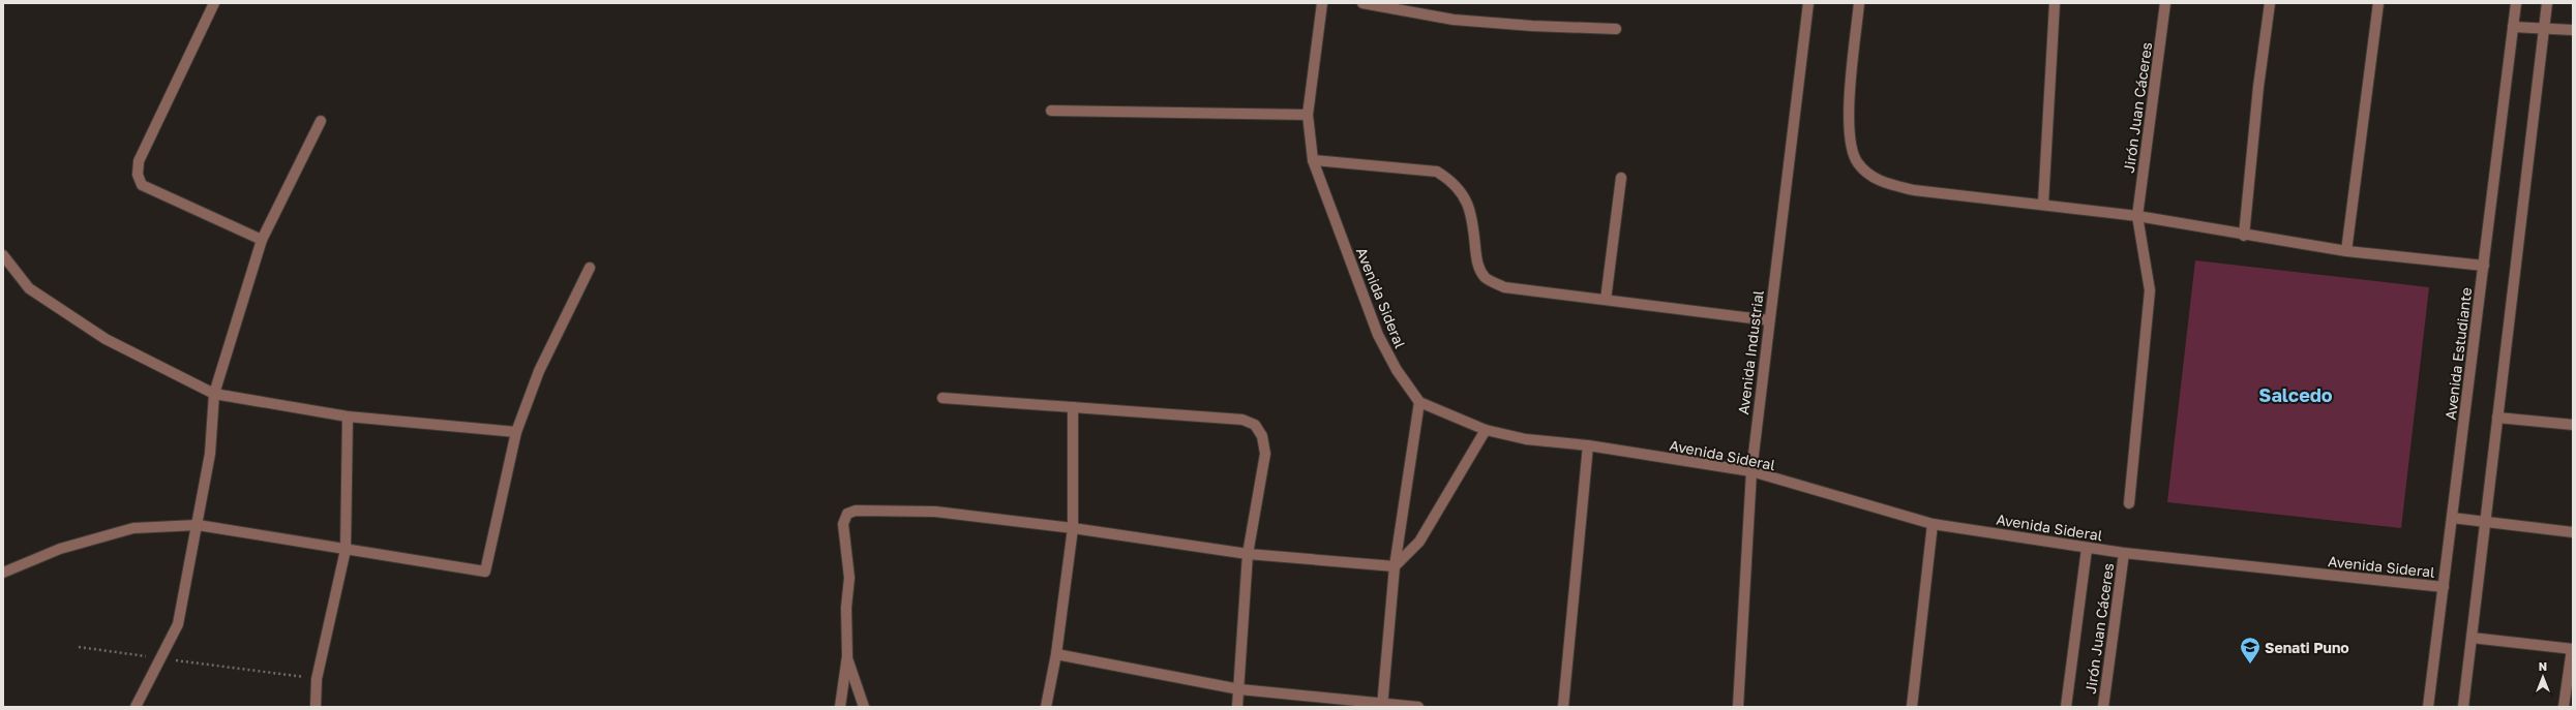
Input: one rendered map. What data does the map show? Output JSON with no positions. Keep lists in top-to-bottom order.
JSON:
{
  "streets": {
    "street": [
      "Jirón Juan Cáceres",
      "Avenida Sideral",
      "Avenida Industrial",
      "Avenida Estudiante"
    ]
  },
  "crossings": [
    ["Jirón Juan Cáceres", "Avenida Sideral"],
    ["Avenida Sideral", "Avenida Industrial"],
    ["Avenida Sideral", "Avenida Estudiante"]
  ],
  "districts": ["Salcedo"],
  "places": {
    "school or university": ["Senati Puno"]
  },
  "north": "top"
}
